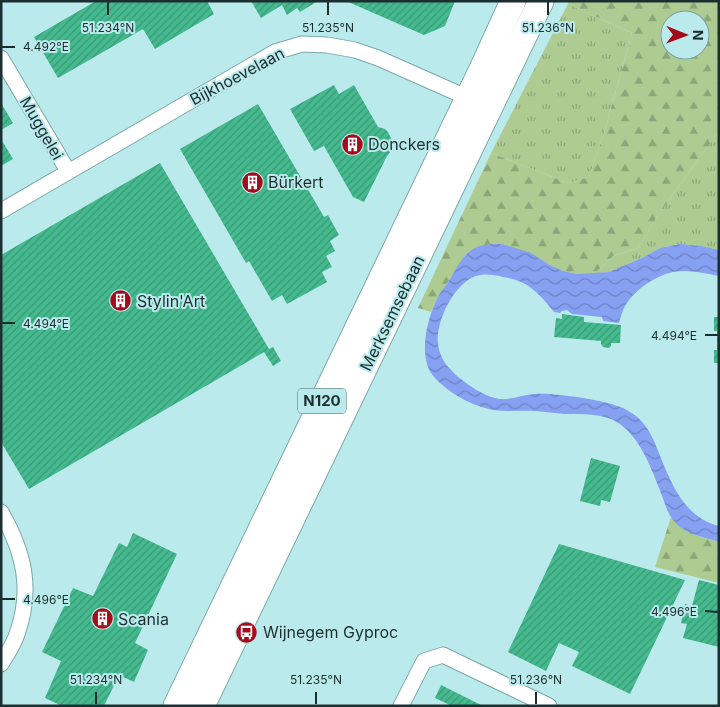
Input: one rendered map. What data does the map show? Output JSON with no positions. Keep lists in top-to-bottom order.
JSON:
{
  "streets": {
    "main road": ["Merksemsebaan", "N120"],
    "street": ["Bijkhoevelaan", "Muggelei"]
  },
  "crossings": [
    ["Bijkhoevelaan", "Muggelei"],
    ["Bijkhoevelaan", "Merksemsebaan"]
  ],
  "places": {
    "building": [
      "Donckers",
      "Bürkert",
      "Stylin'Art",
      "Scania"
    ],
    "bus stop": ["Wijnegem Gyproc"]
  },
  "north": "right",
  "coordinates": [
    "51.234°N",
    "51.235°N",
    "51.236°N",
    "4.492°E",
    "4.494°E",
    "4.496°E"
  ]
}
